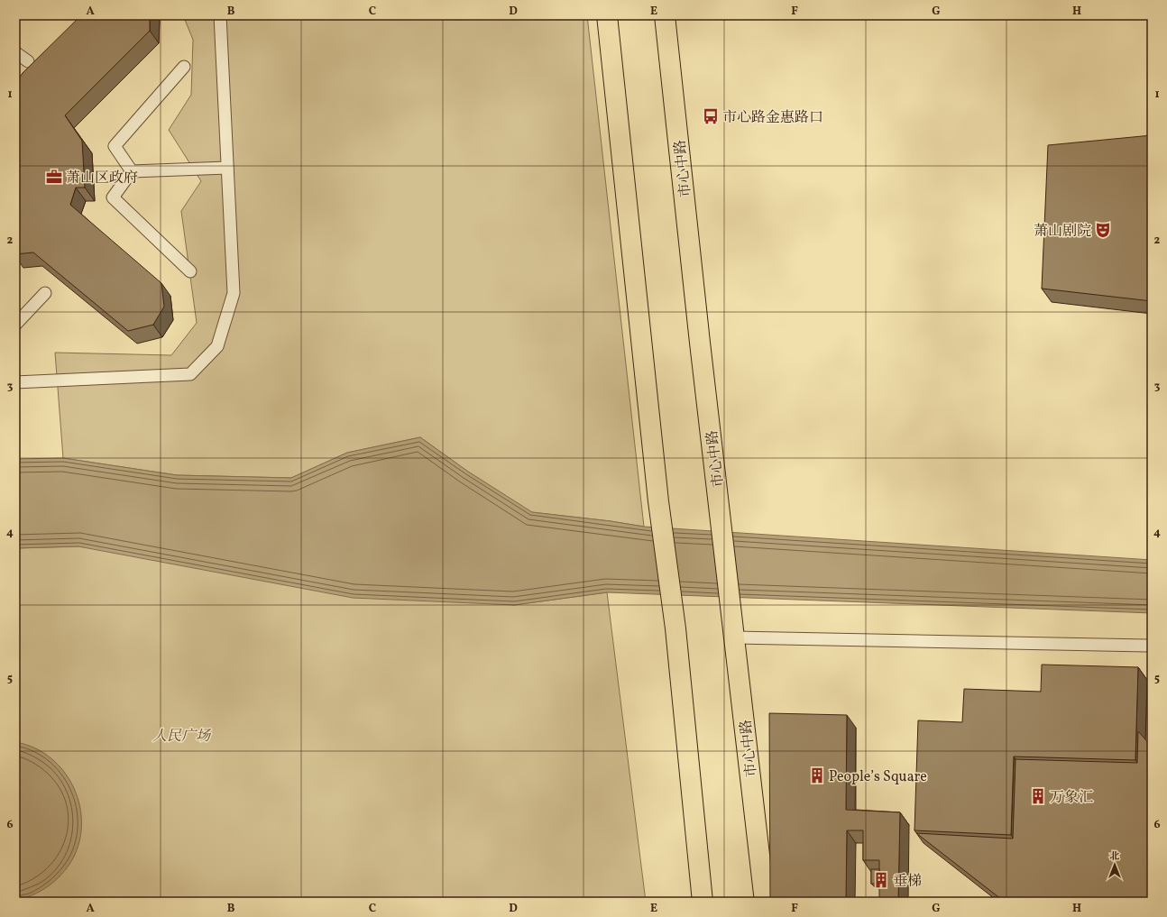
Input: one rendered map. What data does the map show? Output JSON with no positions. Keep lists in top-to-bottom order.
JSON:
{
  "streets": {
    "main road": ["市心中路"]
  },
  "parks": ["人民广场"],
  "places": {
    "bus stop": ["市心路金惠路口"],
    "office": ["萧山区政府"],
    "theatre": ["萧山剧院"],
    "building": ["People’s Square", "万象汇", "垂梯"]
  },
  "north": "top",
  "grid": {
    "columns": [
      "A",
      "B",
      "C",
      "D",
      "E",
      "F",
      "G",
      "H"
    ],
    "rows": [
      "1",
      "2",
      "3",
      "4",
      "5",
      "6"
    ]
  }
}
